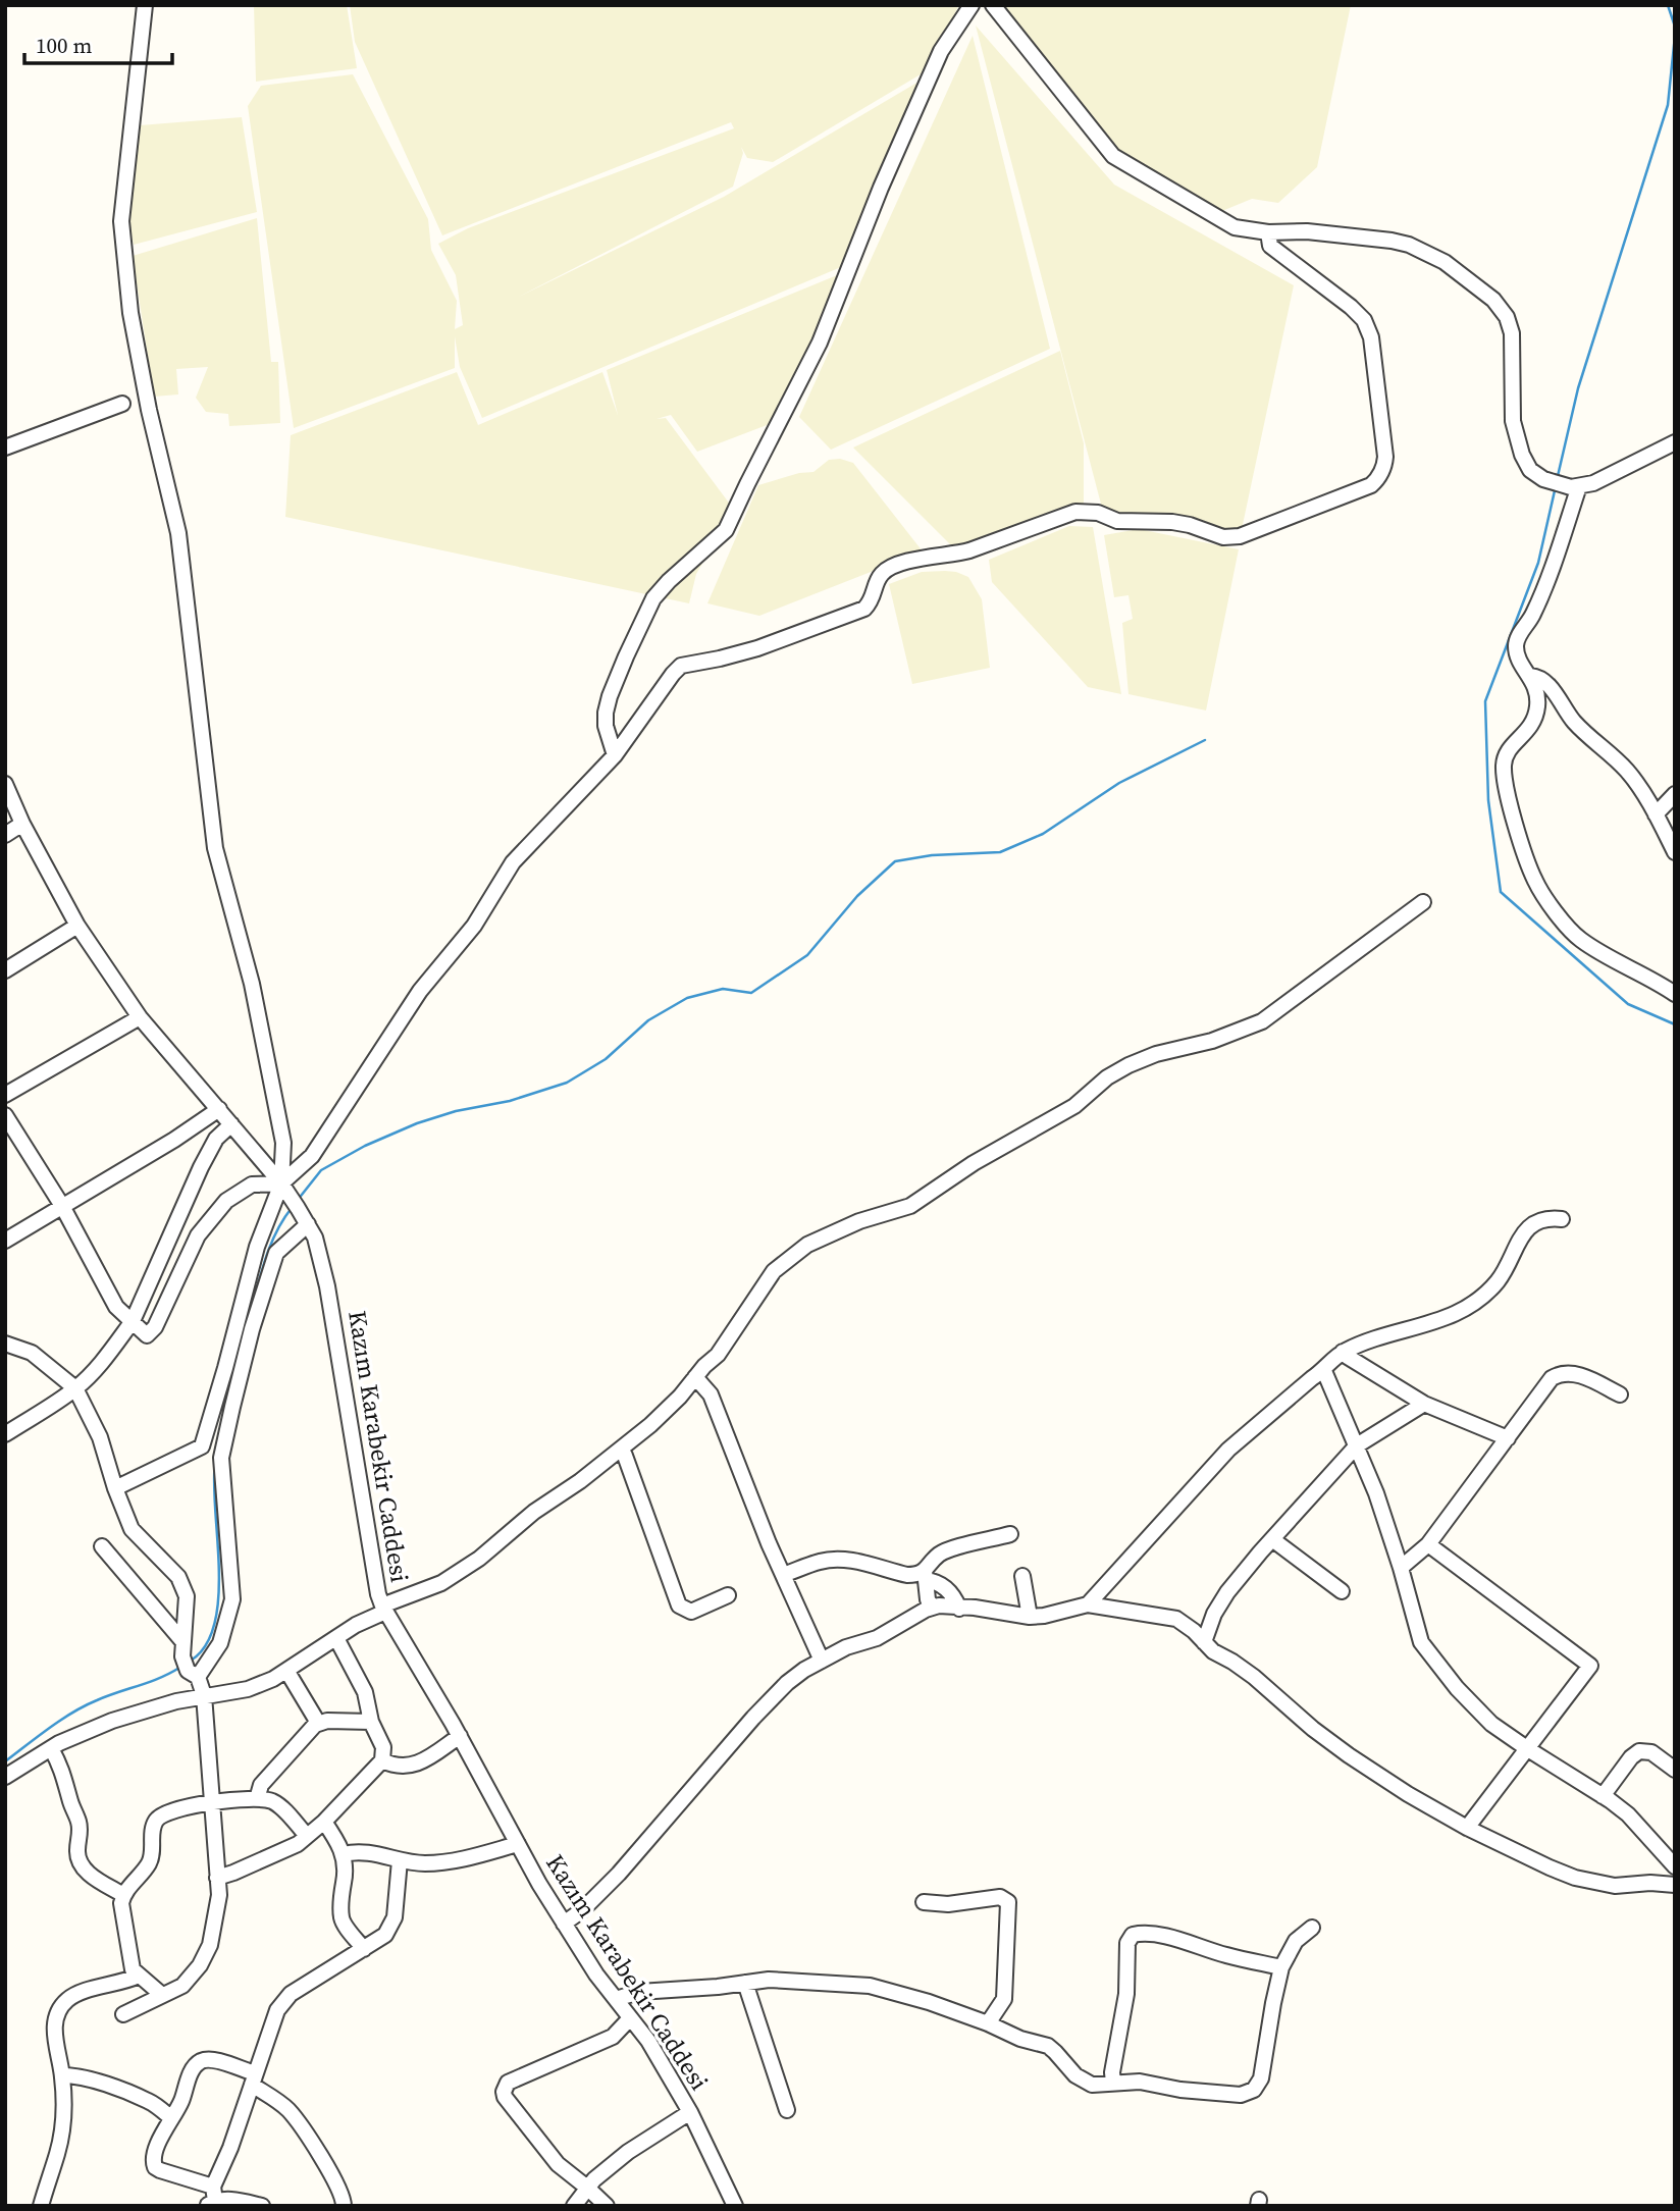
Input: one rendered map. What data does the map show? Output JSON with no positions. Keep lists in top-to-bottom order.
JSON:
{
  "streets": {
    "street": ["Kazım Karabekir Caddesi"]
  },
  "scale_bar": "100 m"
}
